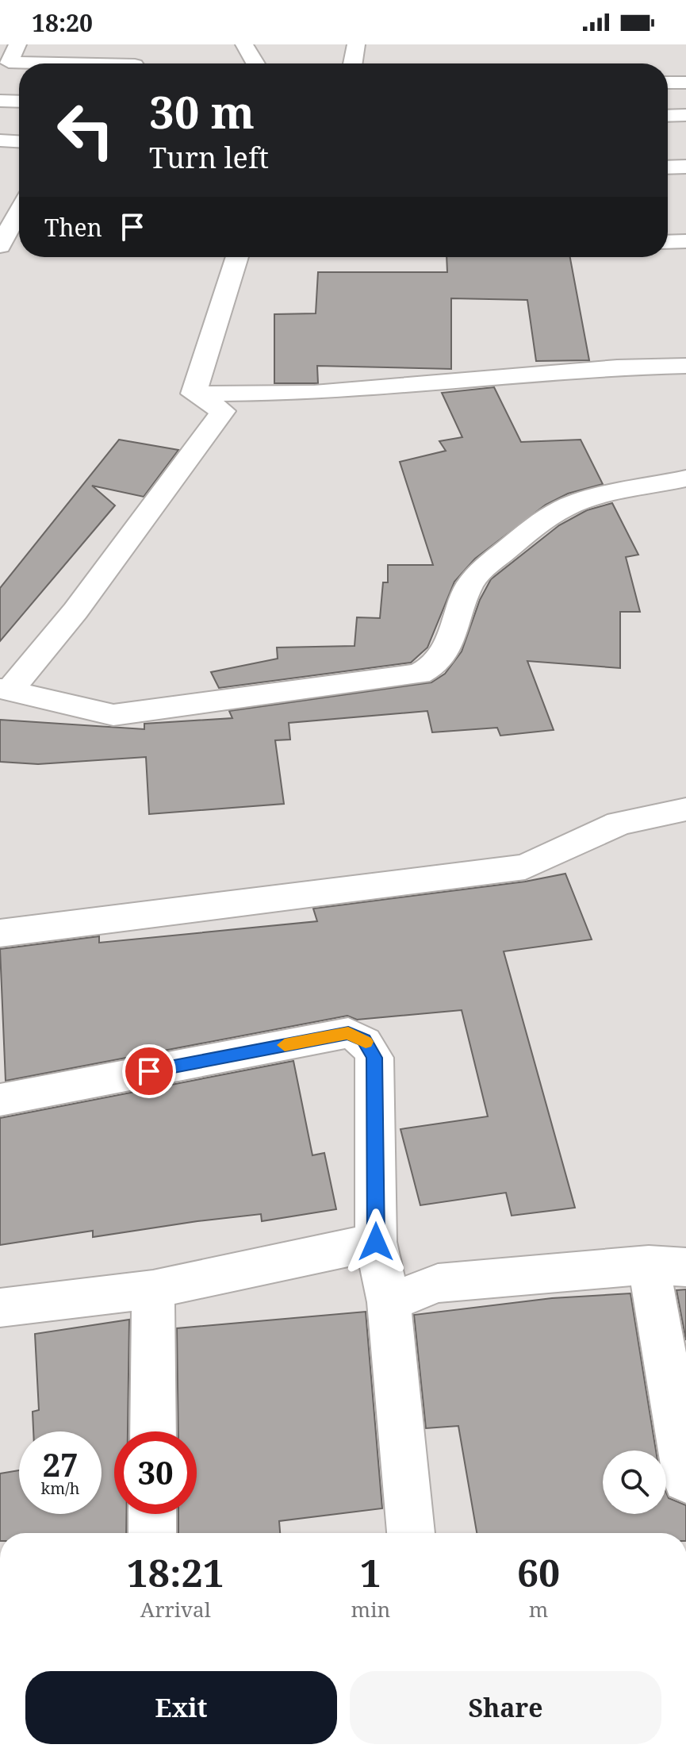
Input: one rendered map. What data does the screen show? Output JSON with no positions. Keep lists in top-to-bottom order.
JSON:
{
  "page": {
    "status": "18:20",
    "turn": ["30 m", "Turn left"],
    "then": "Then",
    "speed": "27 km/h",
    "limit": "30",
    "eta": [
      "18:21",
      "Arrival",
      "1",
      "min",
      "60",
      "m"
    ],
    "buttons": ["Exit", "Share"]
  }
}
